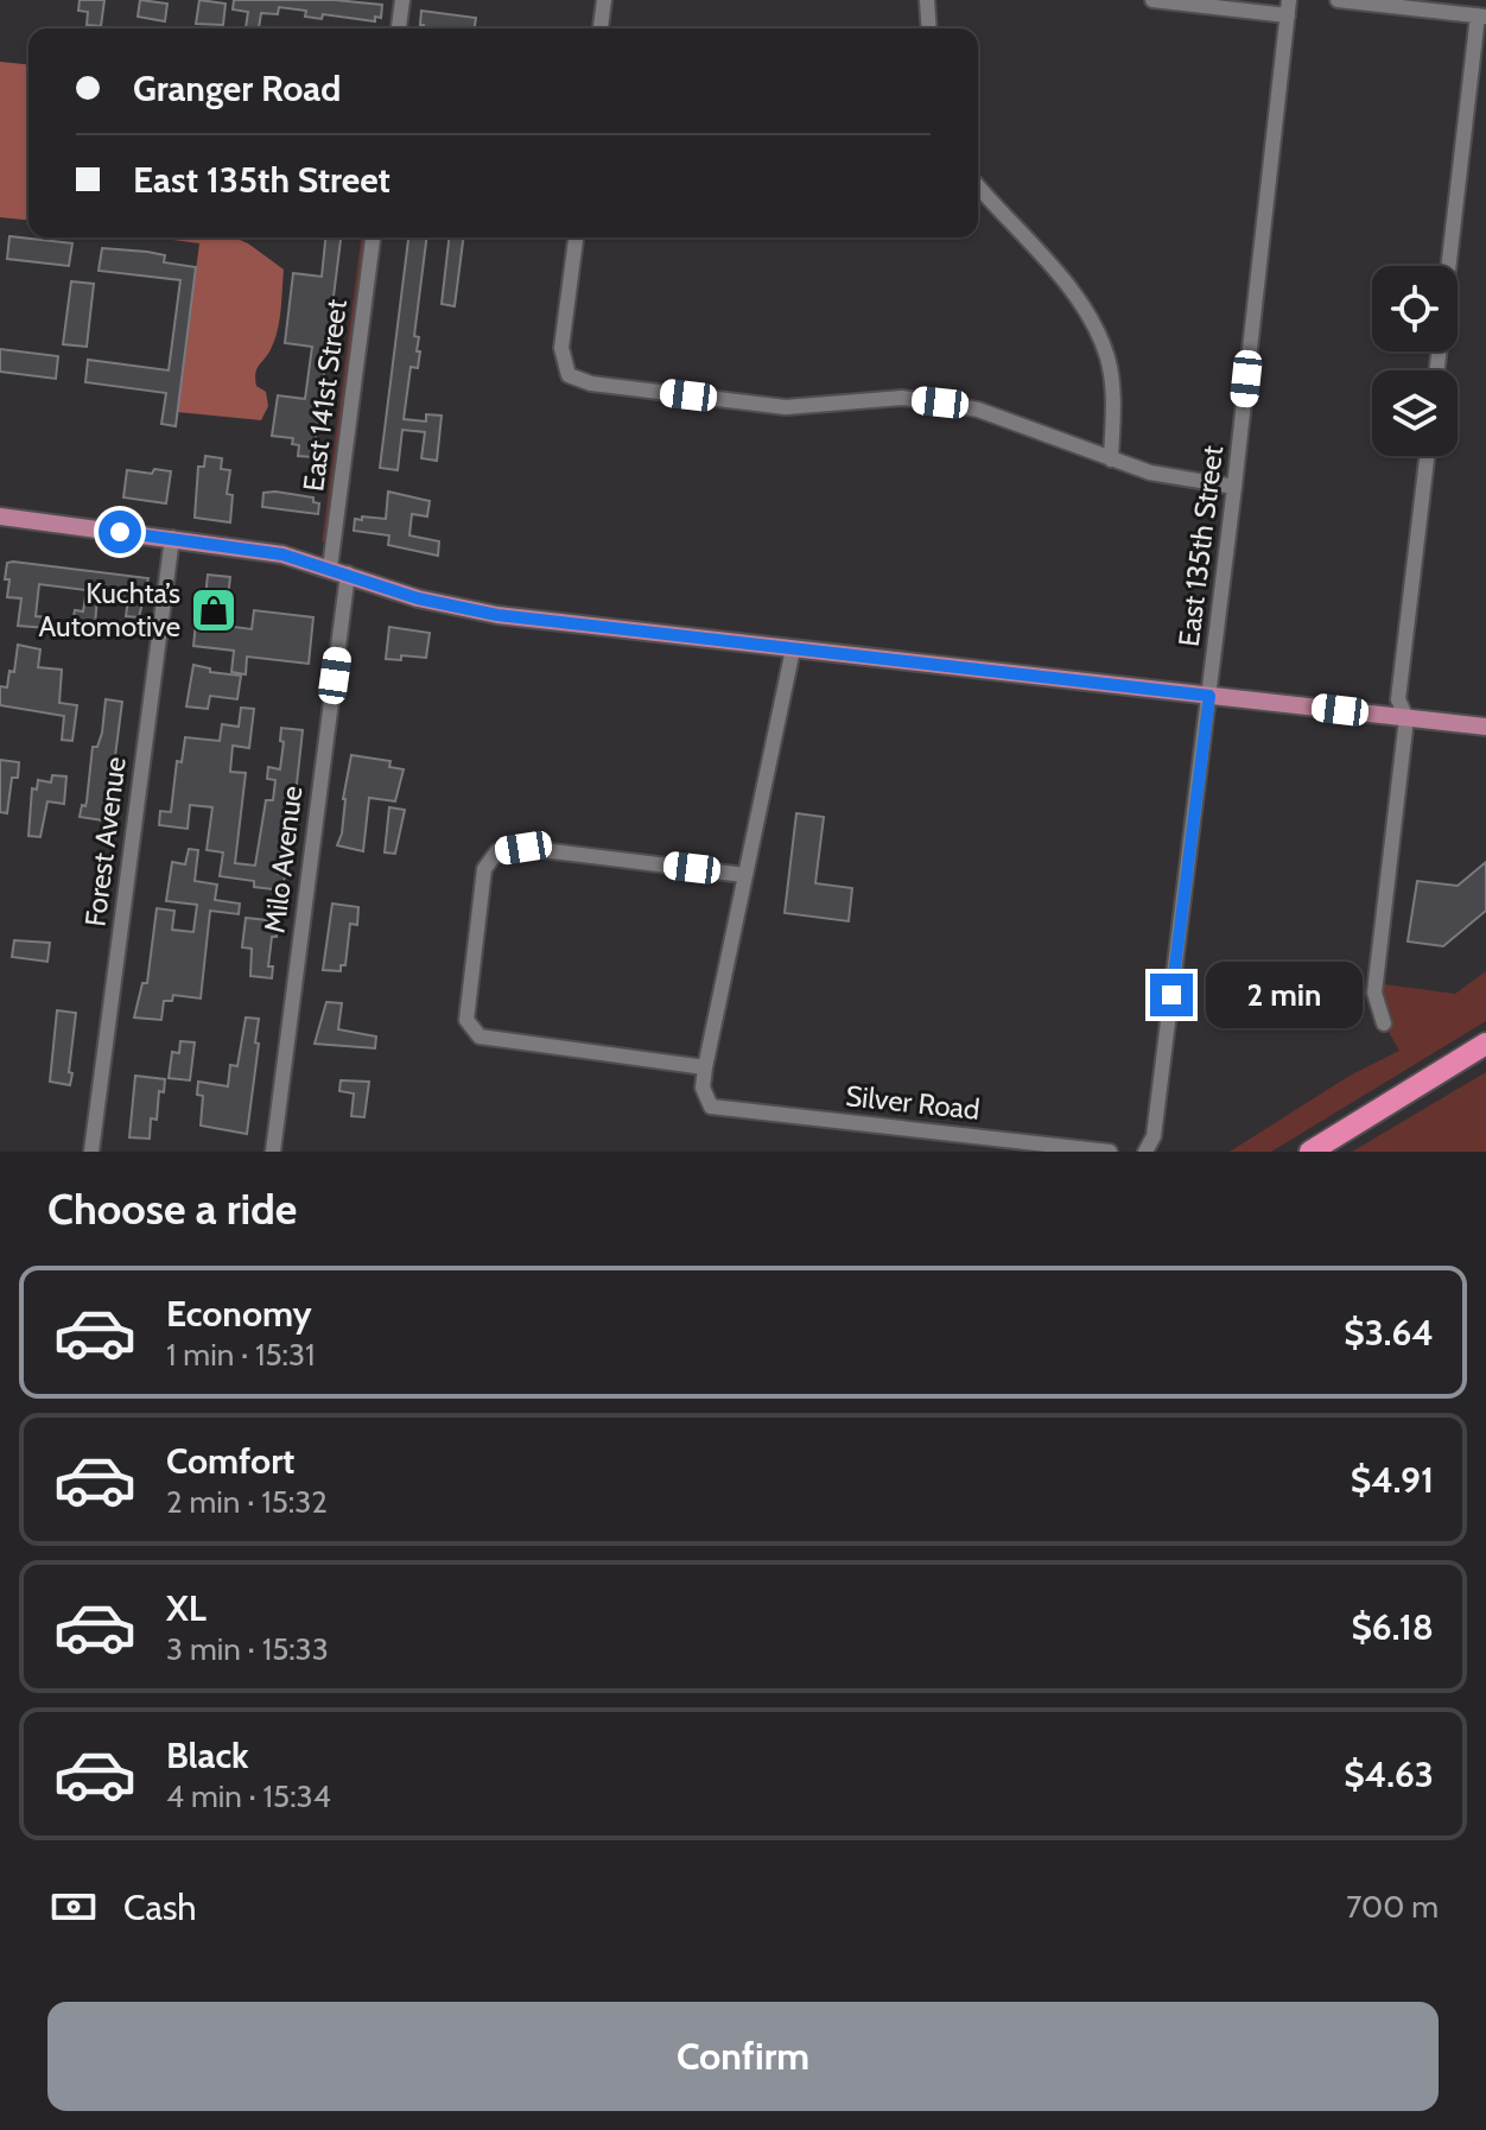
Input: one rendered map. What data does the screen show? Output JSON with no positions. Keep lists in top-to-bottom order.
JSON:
{
  "streets": {
    "street": [
      "East 141st Street",
      "East 135th Street",
      "Forest Avenue",
      "Milo Avenue",
      "Silver Road"
    ]
  },
  "places": {
    "shop": ["Kuchta’s Automotive"]
  },
  "page": {
    "banner": ["Granger Road", "East 135th Street"],
    "bubble": "2 min",
    "heading": "Choose a ride",
    "list": [
      {
        "name": "Economy",
        "note": "1 min · 15:31",
        "value": "$3.64"
      },
      {
        "name": "Comfort",
        "note": "2 min · 15:32",
        "value": "$4.91"
      },
      {
        "name": "XL",
        "note": "3 min · 15:33",
        "value": "$6.18"
      },
      {
        "name": "Black",
        "note": "4 min · 15:34",
        "value": "$4.63"
      }
    ],
    "pay": ["Cash", "700 m"],
    "buttons": "Confirm"
  }
}
